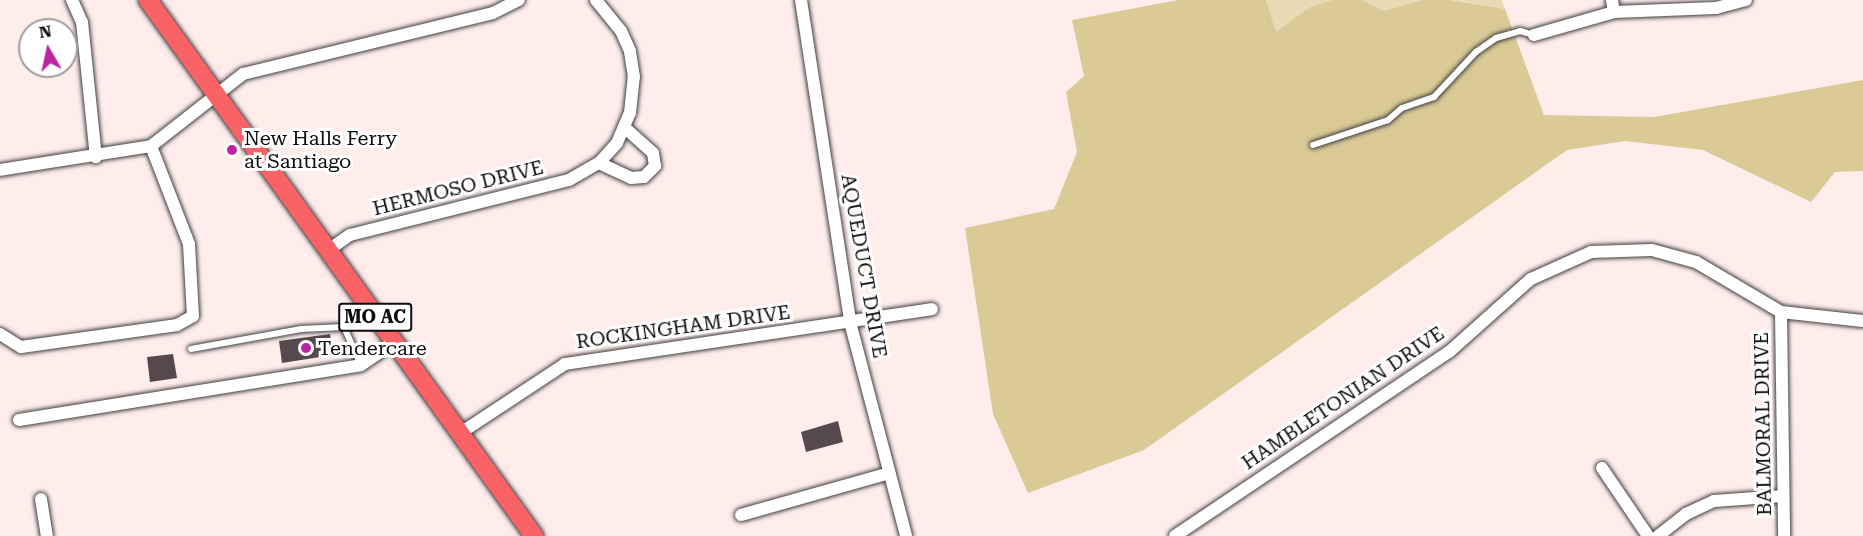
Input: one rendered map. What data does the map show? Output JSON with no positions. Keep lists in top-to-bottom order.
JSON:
{
  "streets": {
    "main road": ["MO AC"],
    "street": [
      "HERMOSO DRIVE",
      "AQUEDUCT DRIVE",
      "ROCKINGHAM DRIVE",
      "HAMBLETONIAN DRIVE",
      "BALMORAL DRIVE"
    ]
  },
  "crossings": [
    ["HERMOSO DRIVE", "MO AC"],
    ["AQUEDUCT DRIVE", "ROCKINGHAM DRIVE"],
    ["MO AC", "ROCKINGHAM DRIVE"],
    ["HAMBLETONIAN DRIVE", "BALMORAL DRIVE"]
  ],
  "places": ["New Halls Ferry at Santiago", "Tendercare"],
  "north": "top"
}
